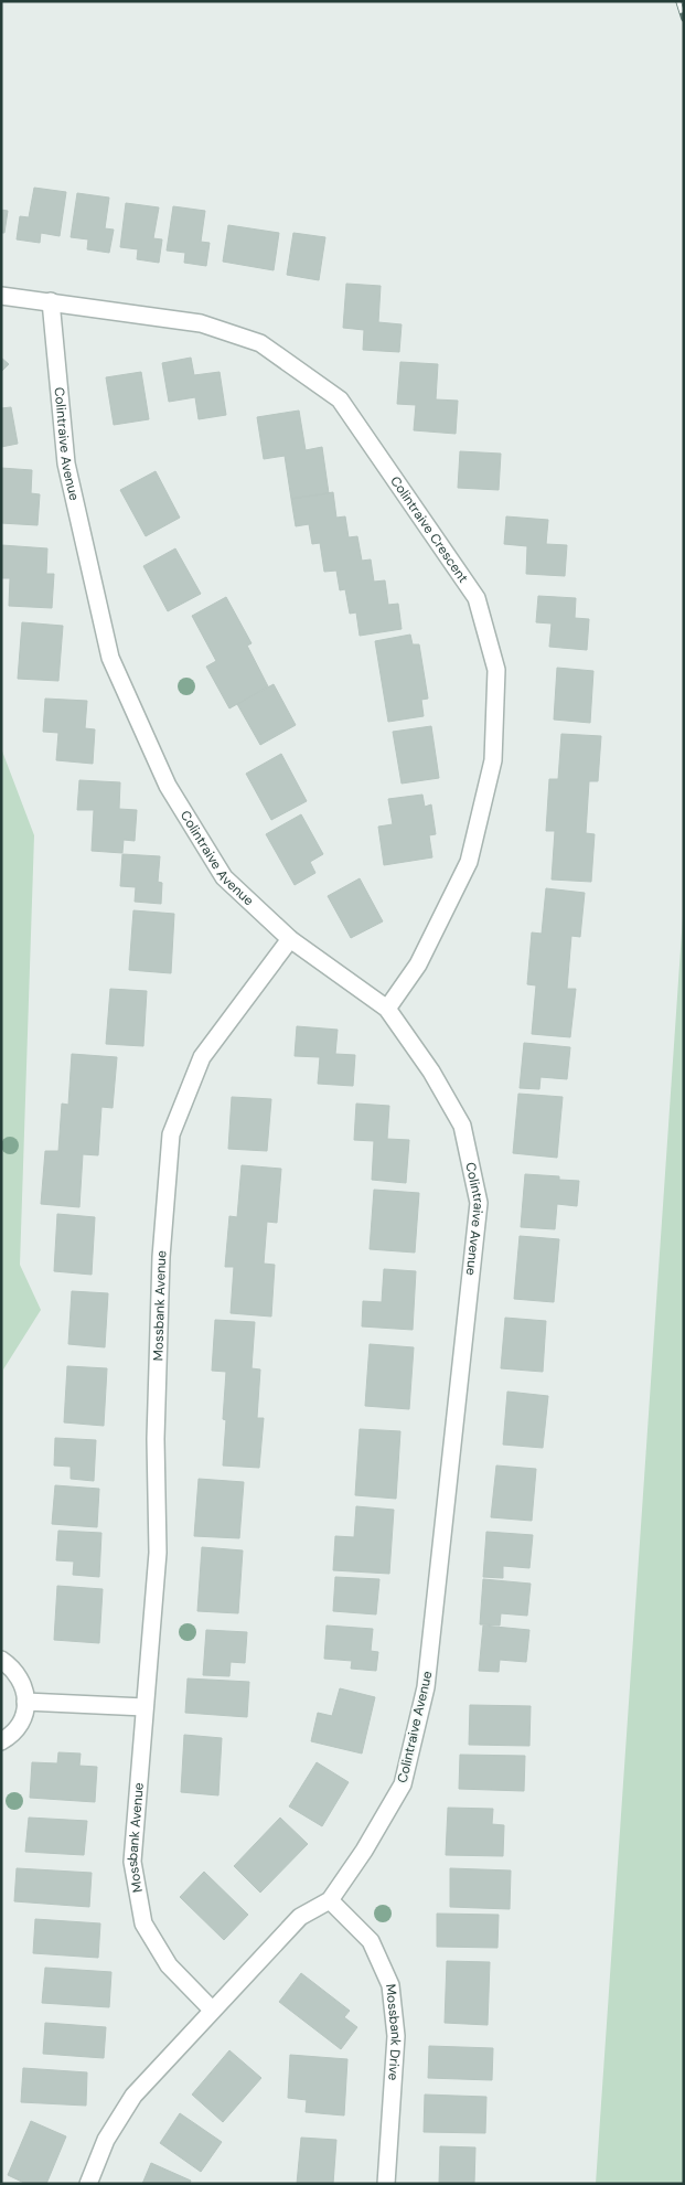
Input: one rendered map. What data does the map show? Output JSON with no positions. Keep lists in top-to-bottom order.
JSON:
{
  "streets": {
    "street": [
      "Colintraive Avenue",
      "Colintraive Crescent",
      "Mossbank Avenue",
      "Mossbank Drive"
    ]
  },
  "crossings": [
    ["Colintraive Avenue", "Colintraive Crescent"],
    ["Colintraive Avenue", "Mossbank Avenue"],
    ["Colintraive Avenue", "Mossbank Drive"]
  ]
}
